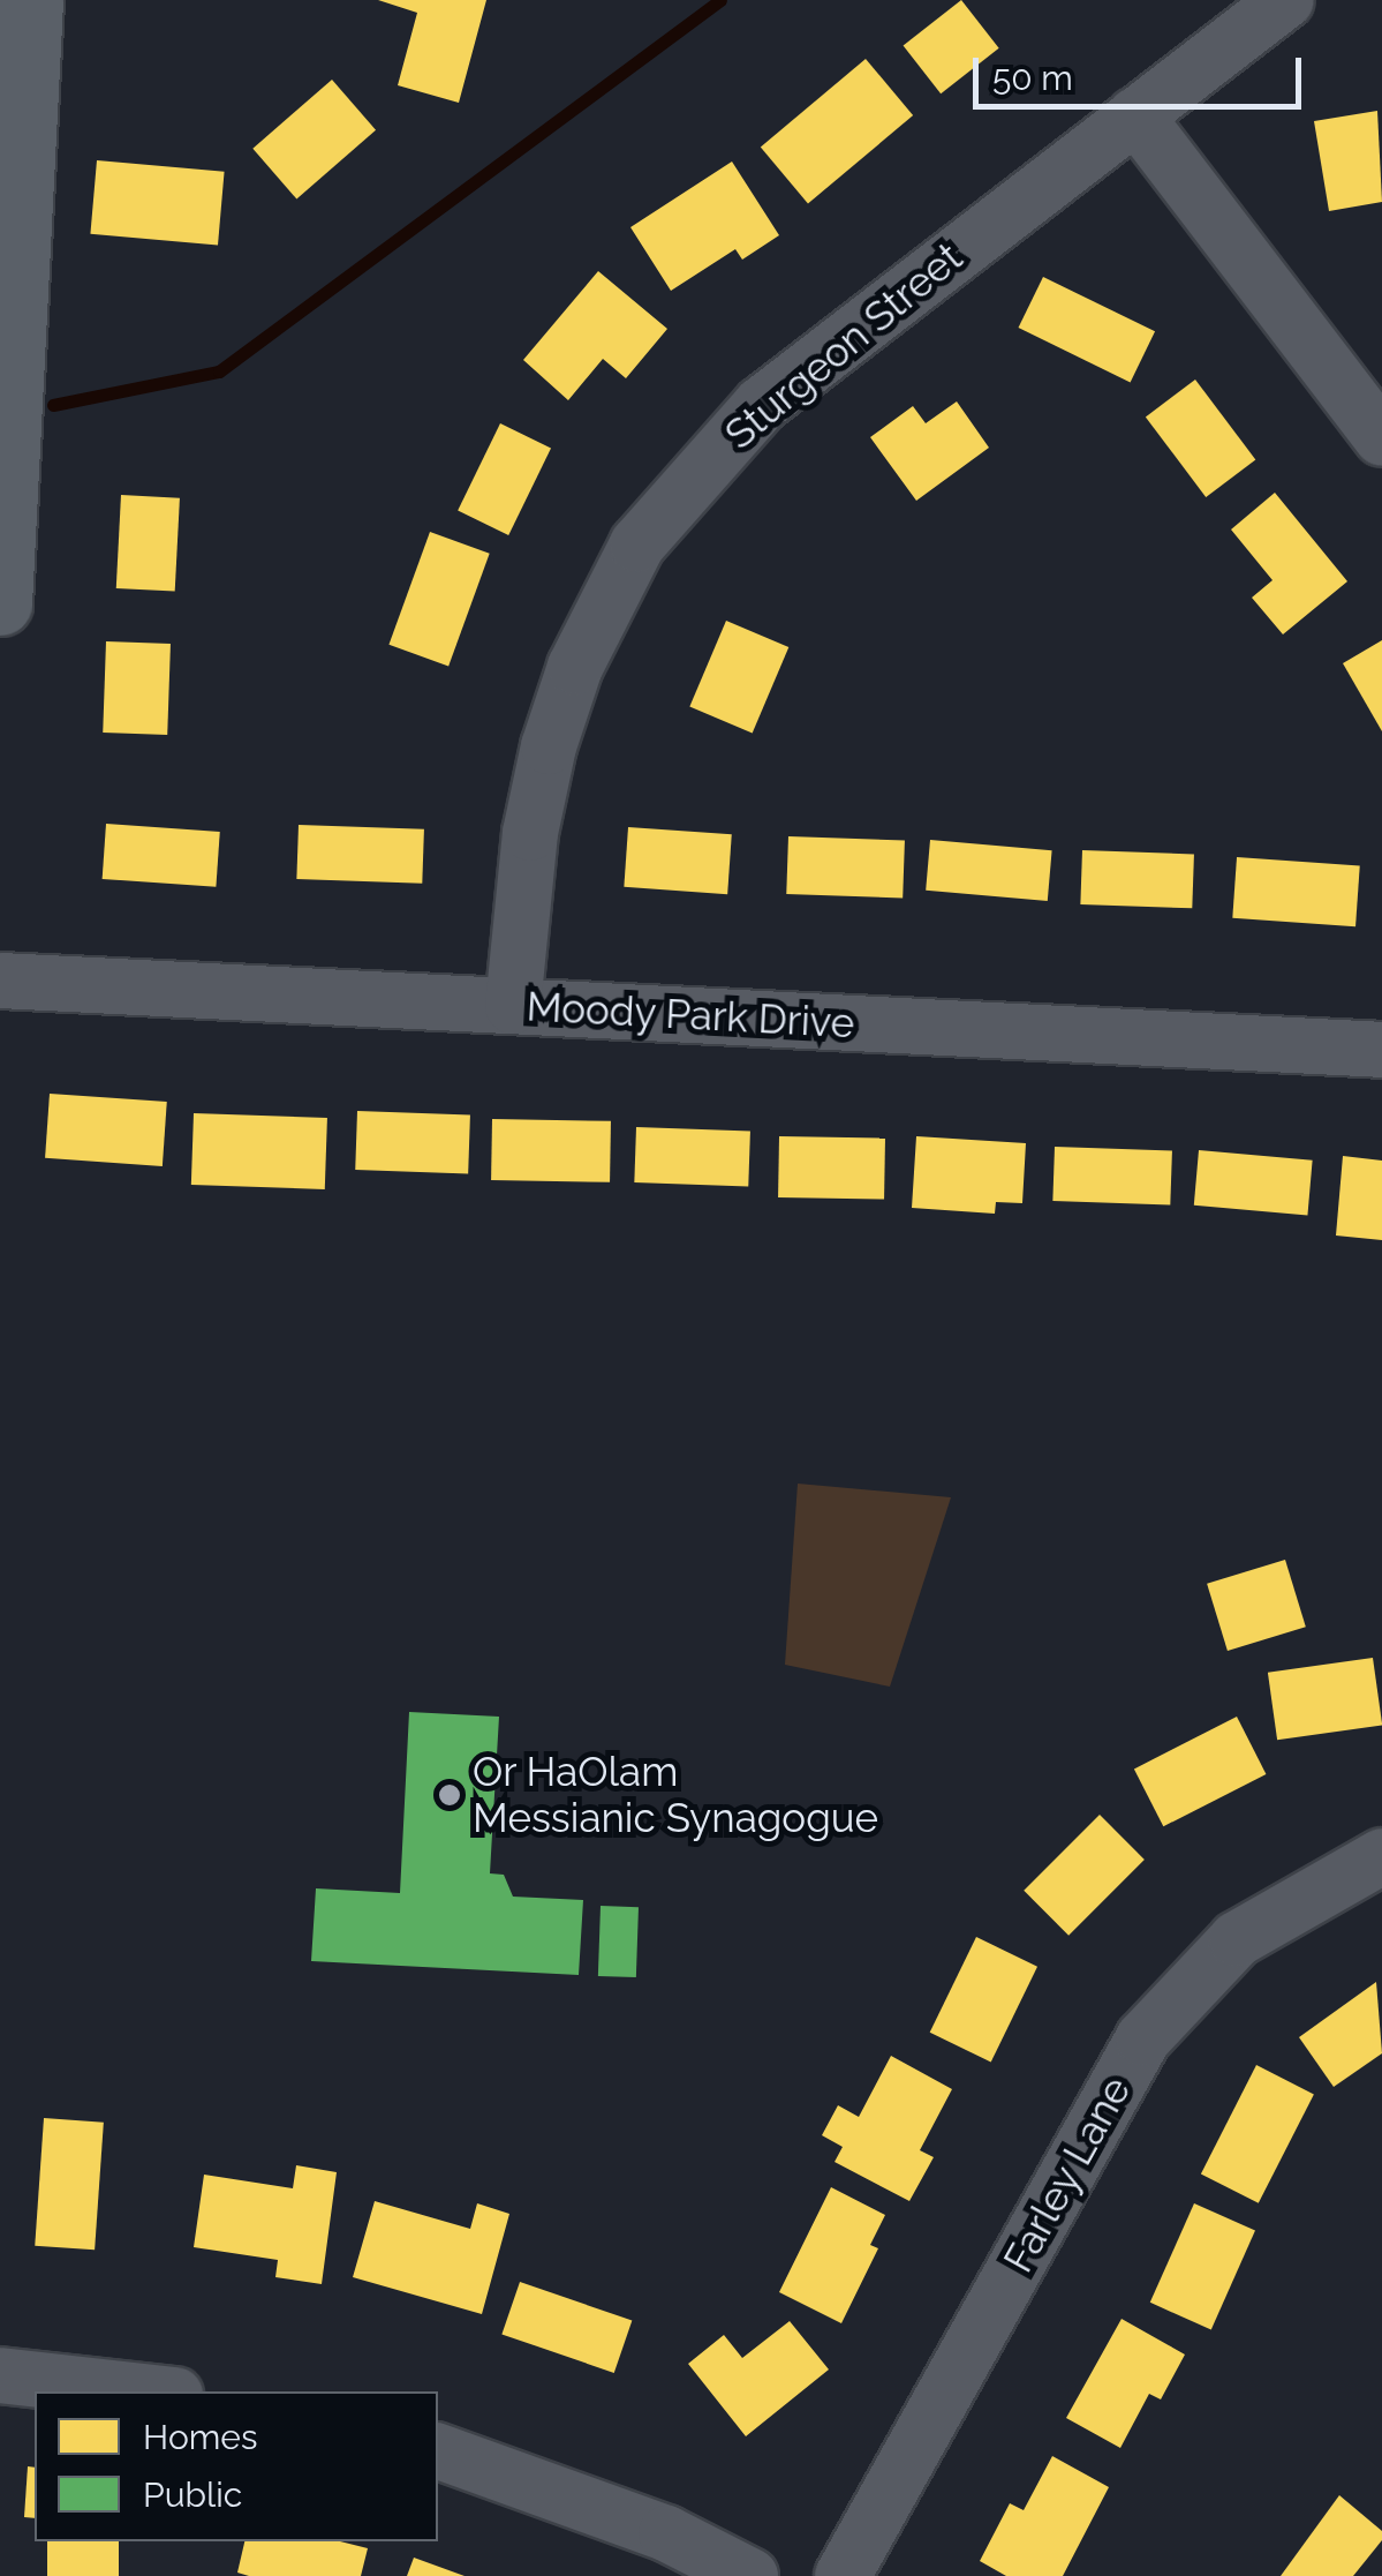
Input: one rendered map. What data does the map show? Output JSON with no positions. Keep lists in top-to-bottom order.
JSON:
{
  "streets": {
    "street": ["Sturgeon Street", "Moody Park Drive", "Farley Lane"]
  },
  "crossings": [
    ["Sturgeon Street", "Moody Park Drive"]
  ],
  "places": ["Or HaOlam Messianic Synagogue"],
  "legend": ["Homes", "Public"],
  "scale_bar": "50 m"
}
